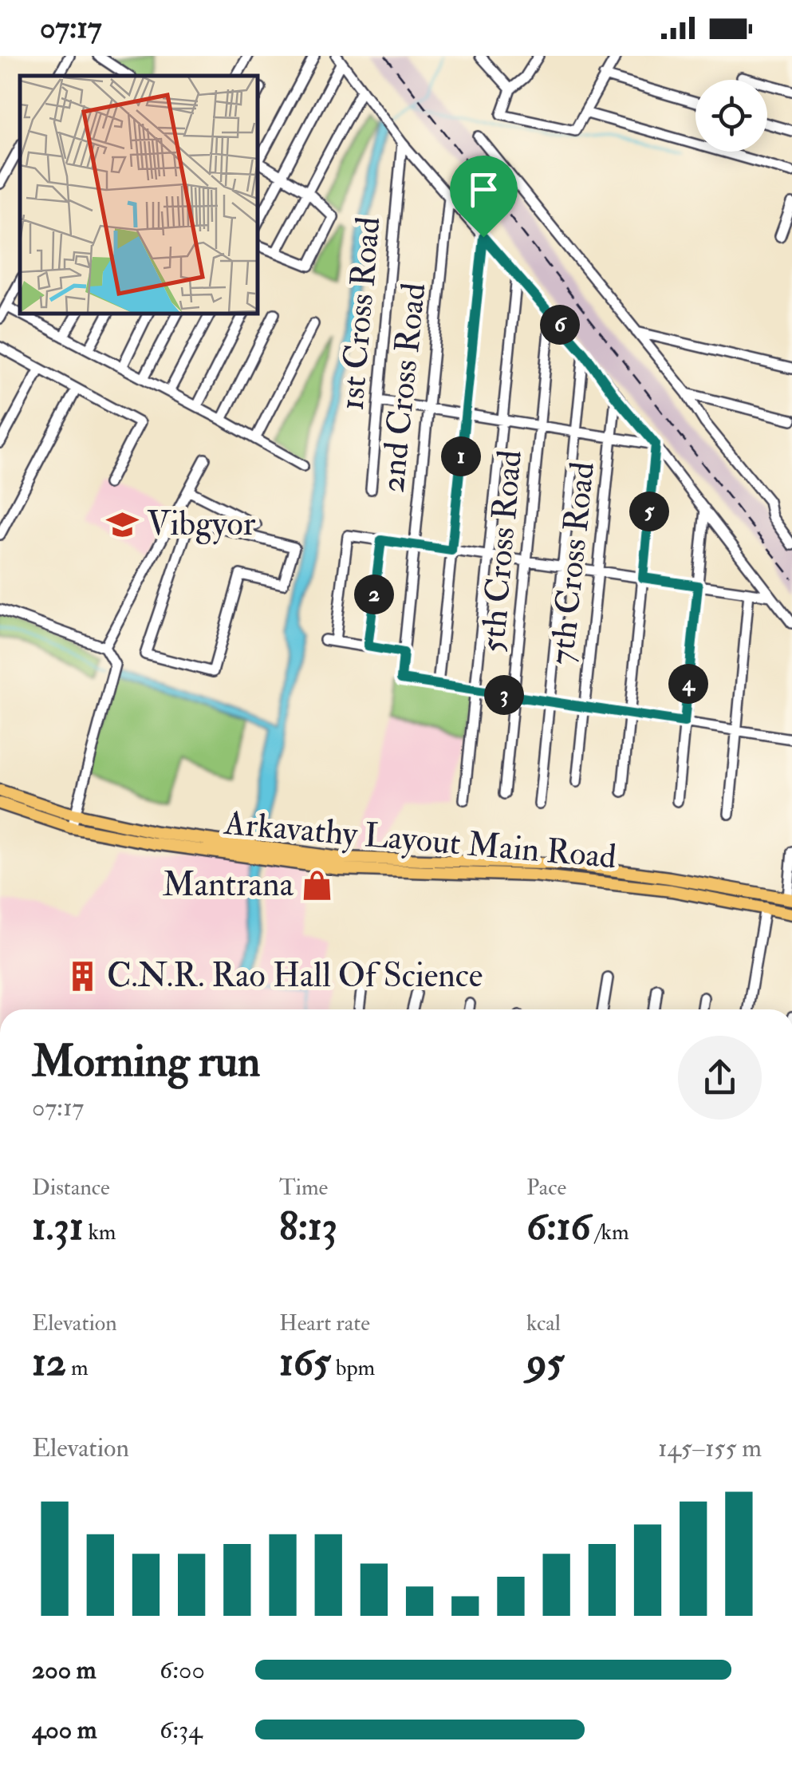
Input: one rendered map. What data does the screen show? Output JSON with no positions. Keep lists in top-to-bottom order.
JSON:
{
  "streets": {
    "main road": ["Arkavathy Layout Main Road"],
    "street": [
      "1st Cross Road",
      "2nd Cross Road",
      "5th Cross Road",
      "7th Cross Road"
    ]
  },
  "places": {
    "school or university": ["Vibgyor"],
    "shop": ["Mantrana"],
    "building": ["C.N.R. Rao Hall Of Science"]
  },
  "page": {
    "status": "07:17",
    "pins": [
      "6",
      "1",
      "5",
      "2",
      "4",
      "3"
    ],
    "heading": ["Morning run", "07:17"],
    "stats": [
      ["Distance", "1.31 km"],
      ["Time", "8:13"],
      ["Pace", "6:16 /km"],
      ["Elevation", "12 m"],
      ["Heart rate", "165 bpm"],
      ["kcal", "95"]
    ],
    "chart": ["Elevation", "145–155 m"],
    "list": [
      {
        "name": "200 m",
        "note": "6:00"
      },
      {
        "name": "400 m",
        "note": "6:34"
      }
    ]
  }
}
